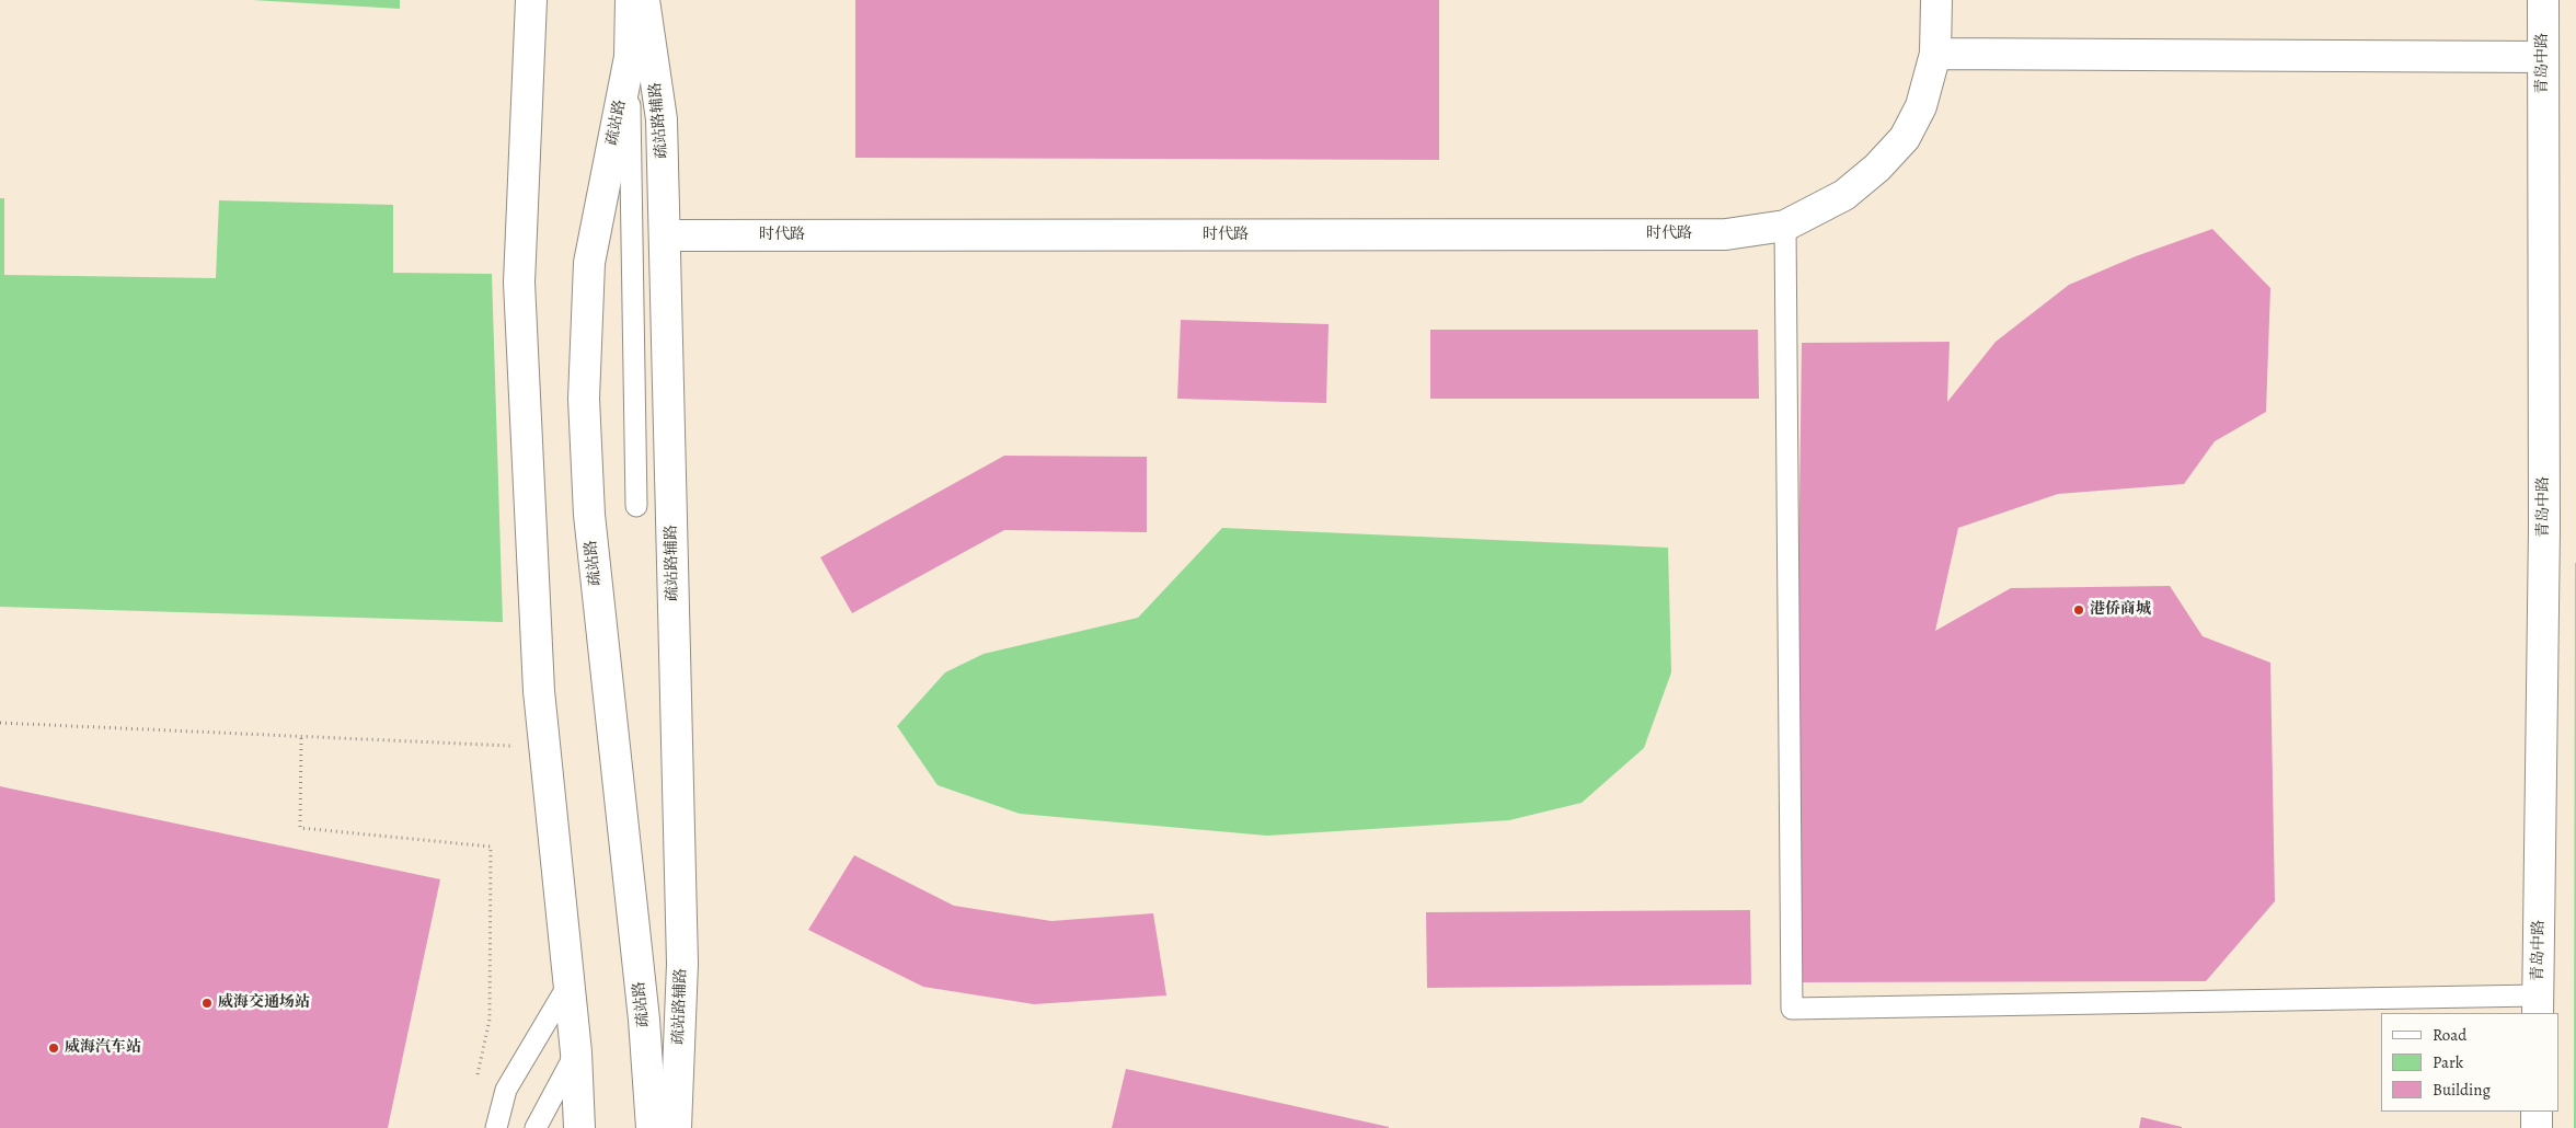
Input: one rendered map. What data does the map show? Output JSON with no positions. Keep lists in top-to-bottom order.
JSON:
{
  "streets": {
    "street": [
      "青岛中路",
      "疏站路辅路",
      "疏站路",
      "时代路"
    ]
  },
  "crossings": [
    ["疏站路辅路", "时代路"]
  ],
  "places": ["港侨商城", "威海交通场站", "威海汽车站"],
  "legend": ["Road", "Park", "Building"]
}
